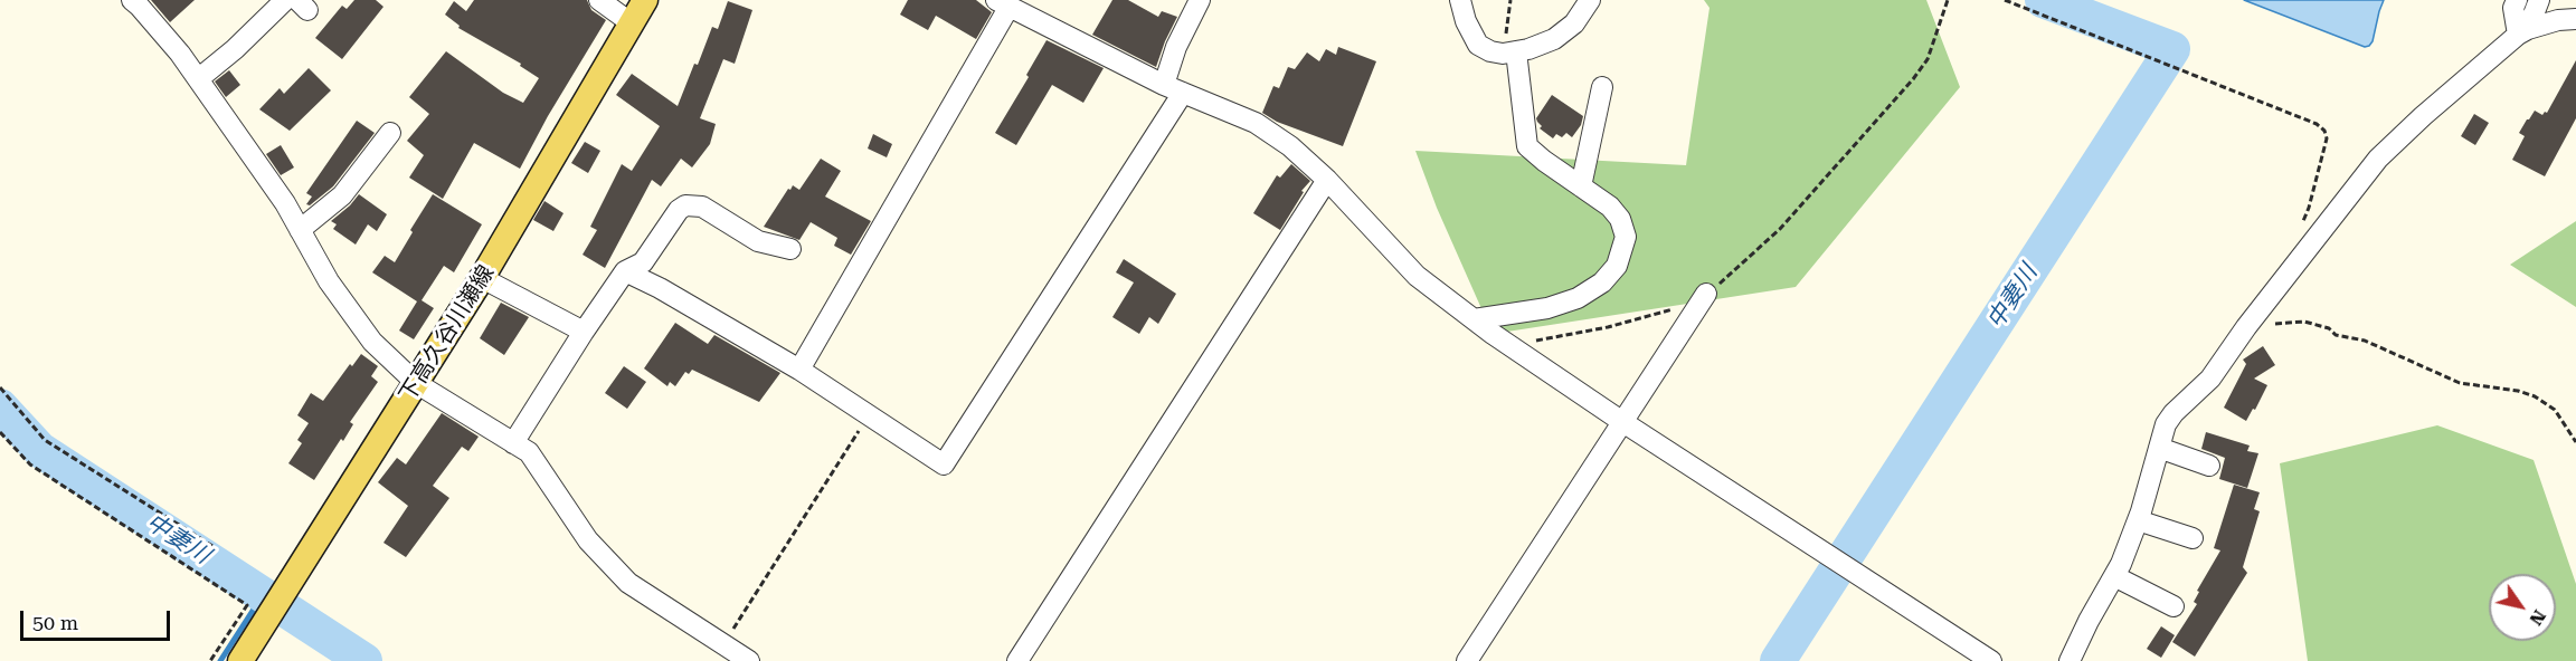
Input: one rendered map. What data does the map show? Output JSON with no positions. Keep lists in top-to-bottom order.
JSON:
{
  "streets": {
    "main road": ["下高久谷川瀬線"]
  },
  "water": ["中妻川"],
  "scale_bar": "50 m",
  "north": "bottom right"
}
